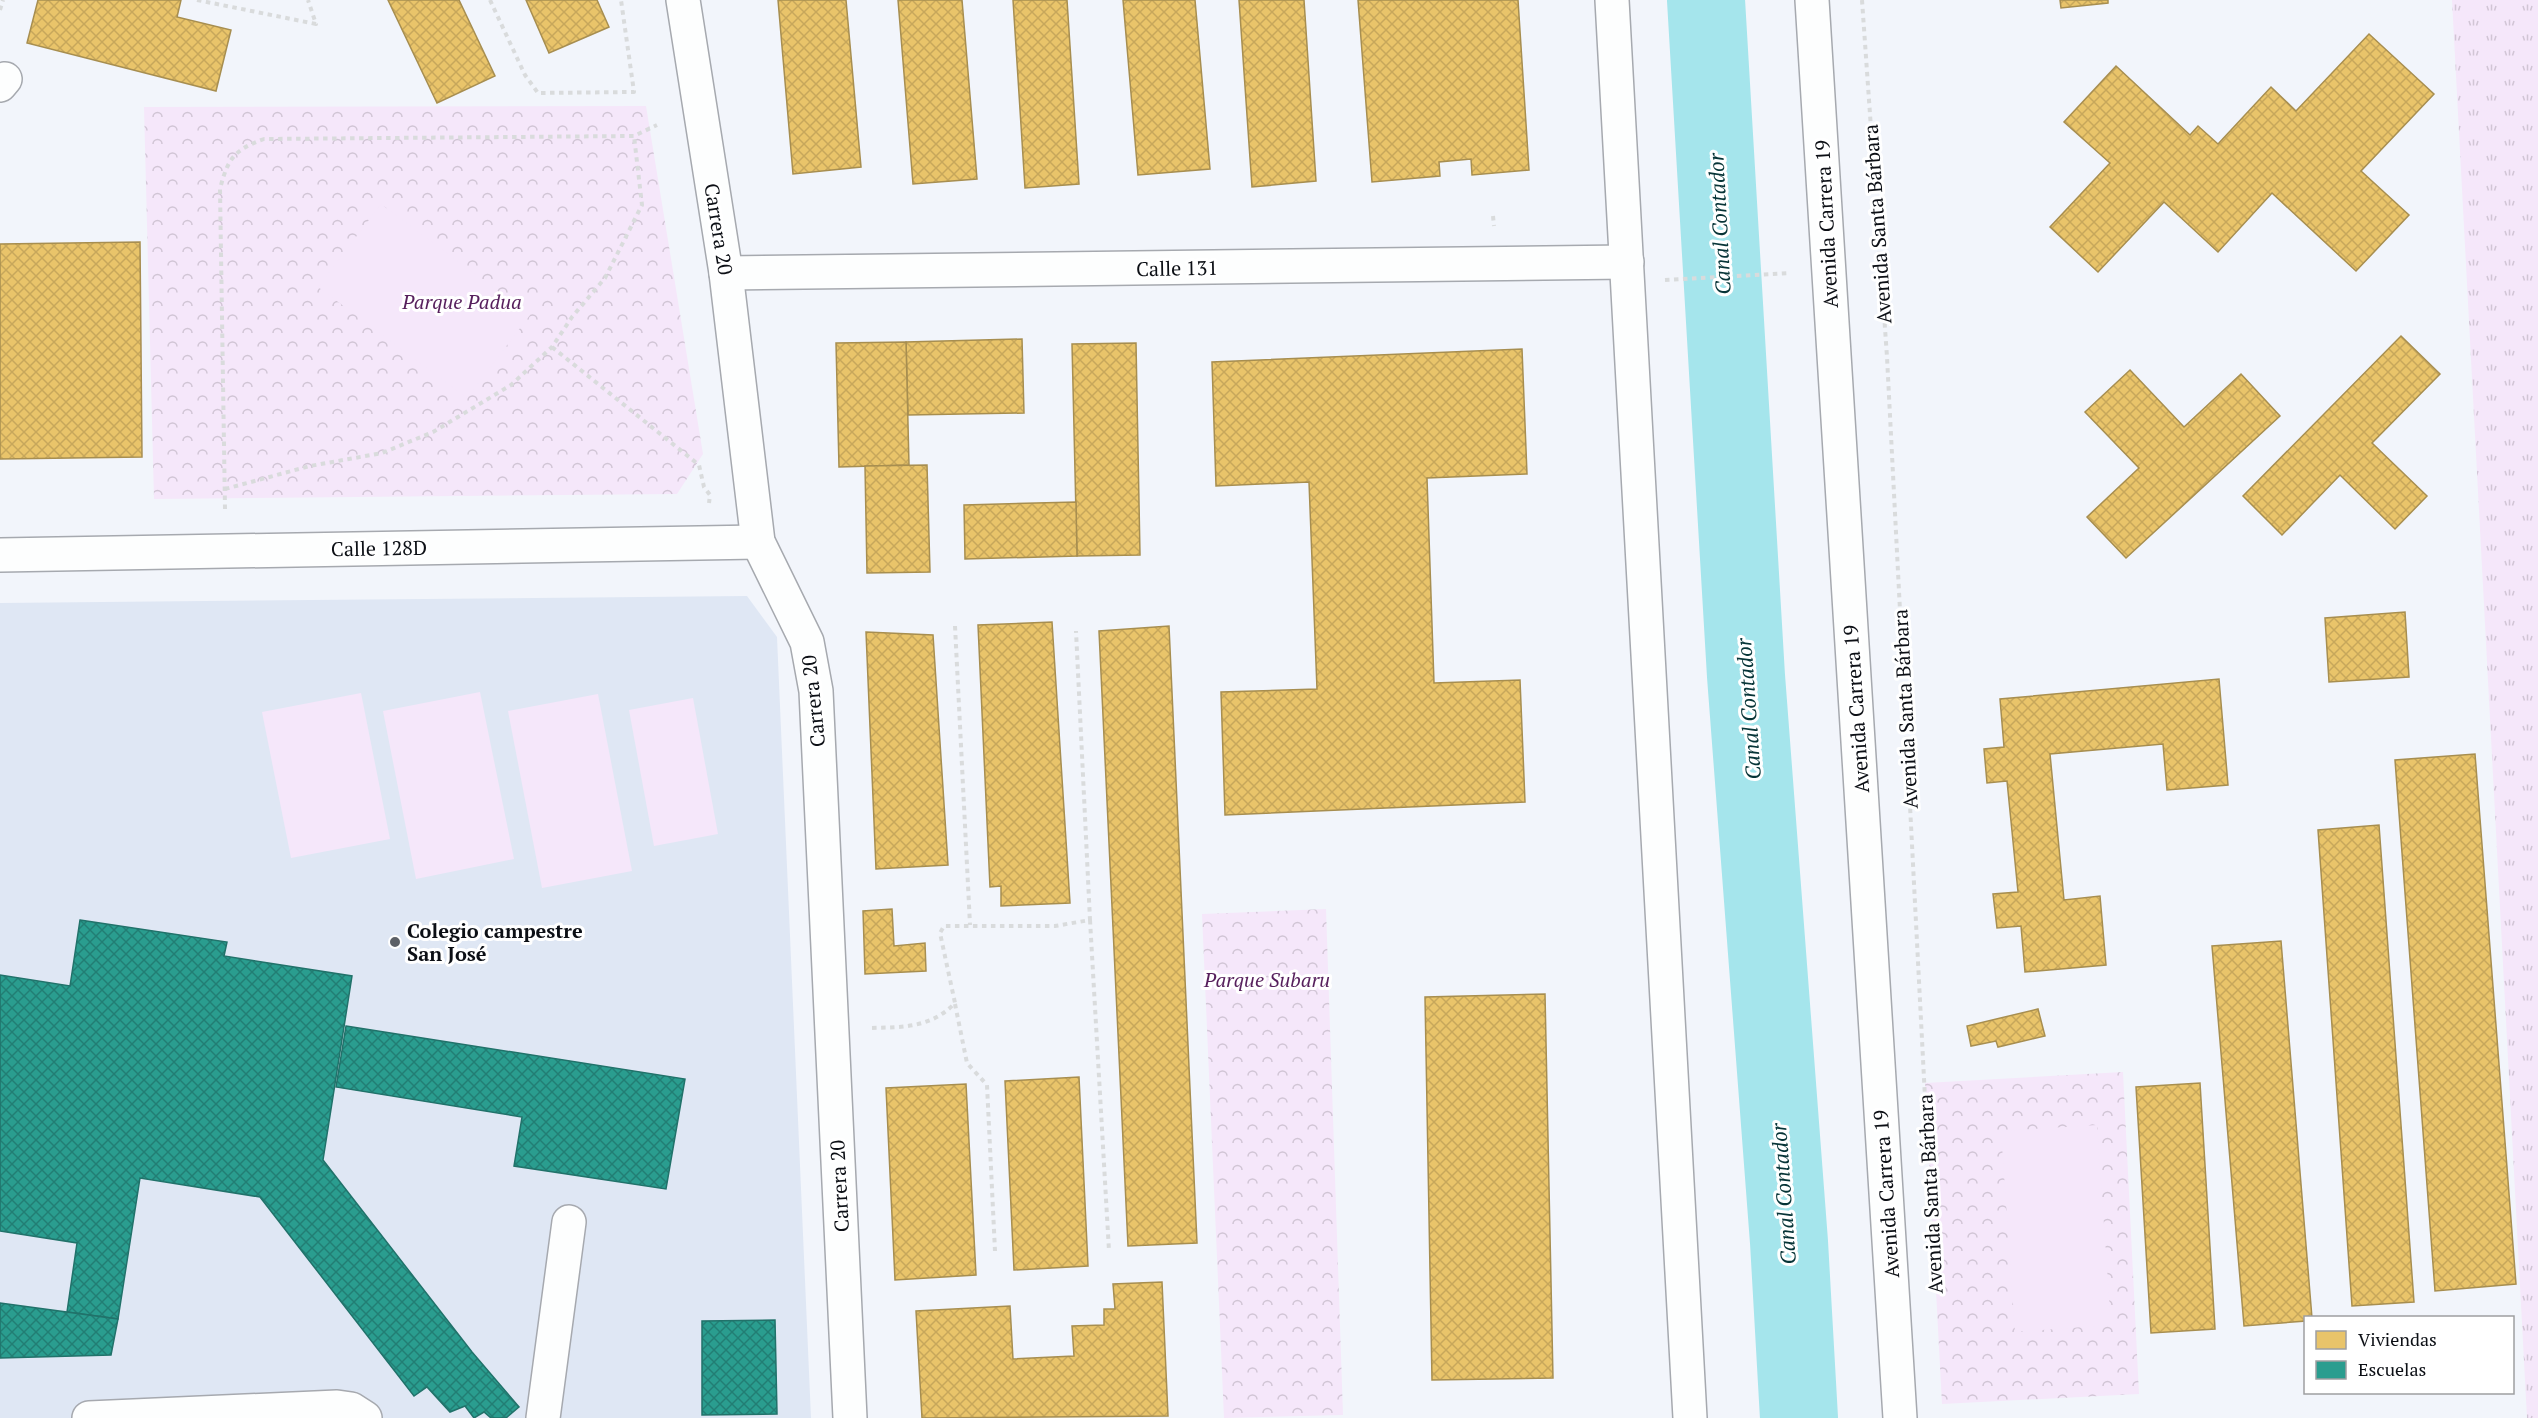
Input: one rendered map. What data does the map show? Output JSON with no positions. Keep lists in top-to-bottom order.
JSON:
{
  "streets": {
    "street": [
      "Avenida Carrera 19",
      "Carrera 20",
      "Calle 131",
      "Calle 128D"
    ],
    "path": ["Avenida Santa Bárbara"]
  },
  "crossings": [
    ["Carrera 20", "Calle 131"],
    ["Carrera 20", "Calle 128D"]
  ],
  "water": ["Canal Contador"],
  "parks": ["Parque Padua", "Parque Subaru"],
  "places": ["Colegio campestre San José"],
  "legend": ["Viviendas", "Escuelas"]
}
